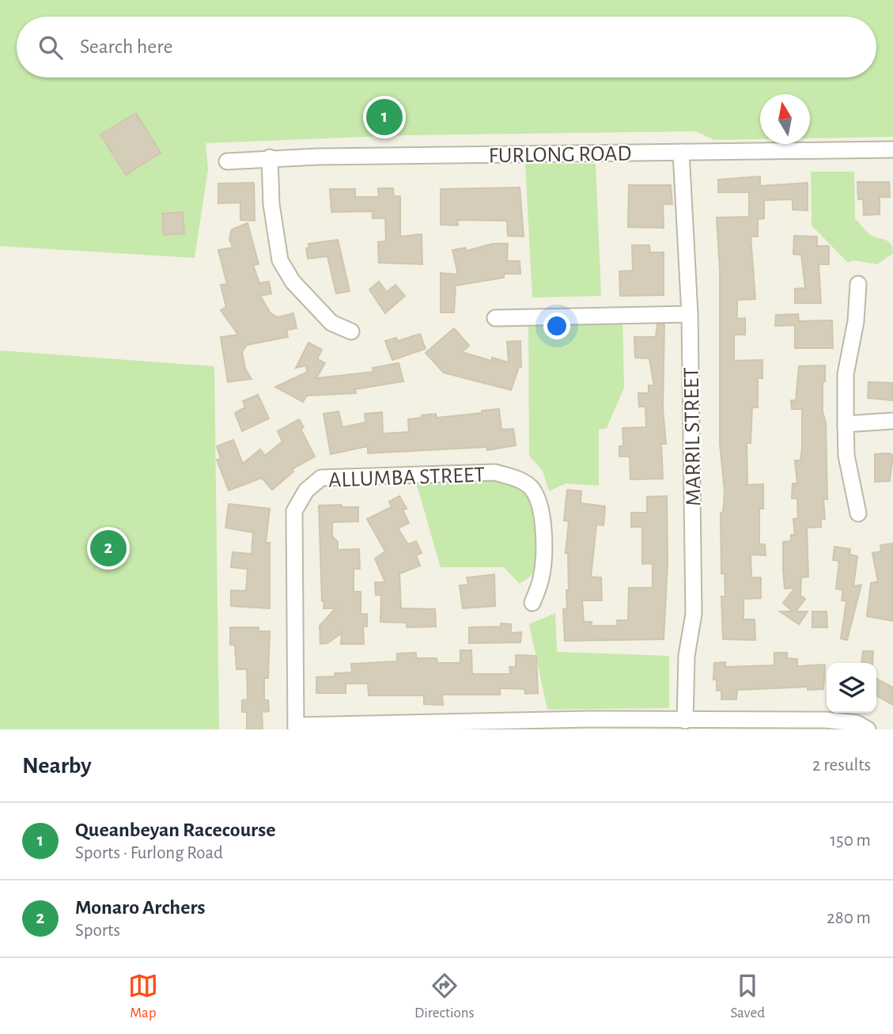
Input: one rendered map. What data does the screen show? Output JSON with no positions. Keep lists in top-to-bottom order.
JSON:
{
  "streets": {
    "street": ["FURLONG ROAD", "MARRIL STREET", "ALLUMBA STREET"]
  },
  "crossings": [
    ["FURLONG ROAD", "MARRIL STREET"]
  ],
  "north": "top",
  "page": {
    "search": "Search here",
    "pins": ["1", "2"],
    "heading": ["Nearby", "2 results"],
    "list": [
      {
        "mark": "1",
        "name": "Queanbeyan Racecourse",
        "note": "Sports · Furlong Road",
        "value": "150 m"
      },
      {
        "mark": "2",
        "name": "Monaro Archers",
        "note": "Sports",
        "value": "280 m"
      }
    ],
    "nav": ["Map", "Directions", "Saved"]
  }
}
